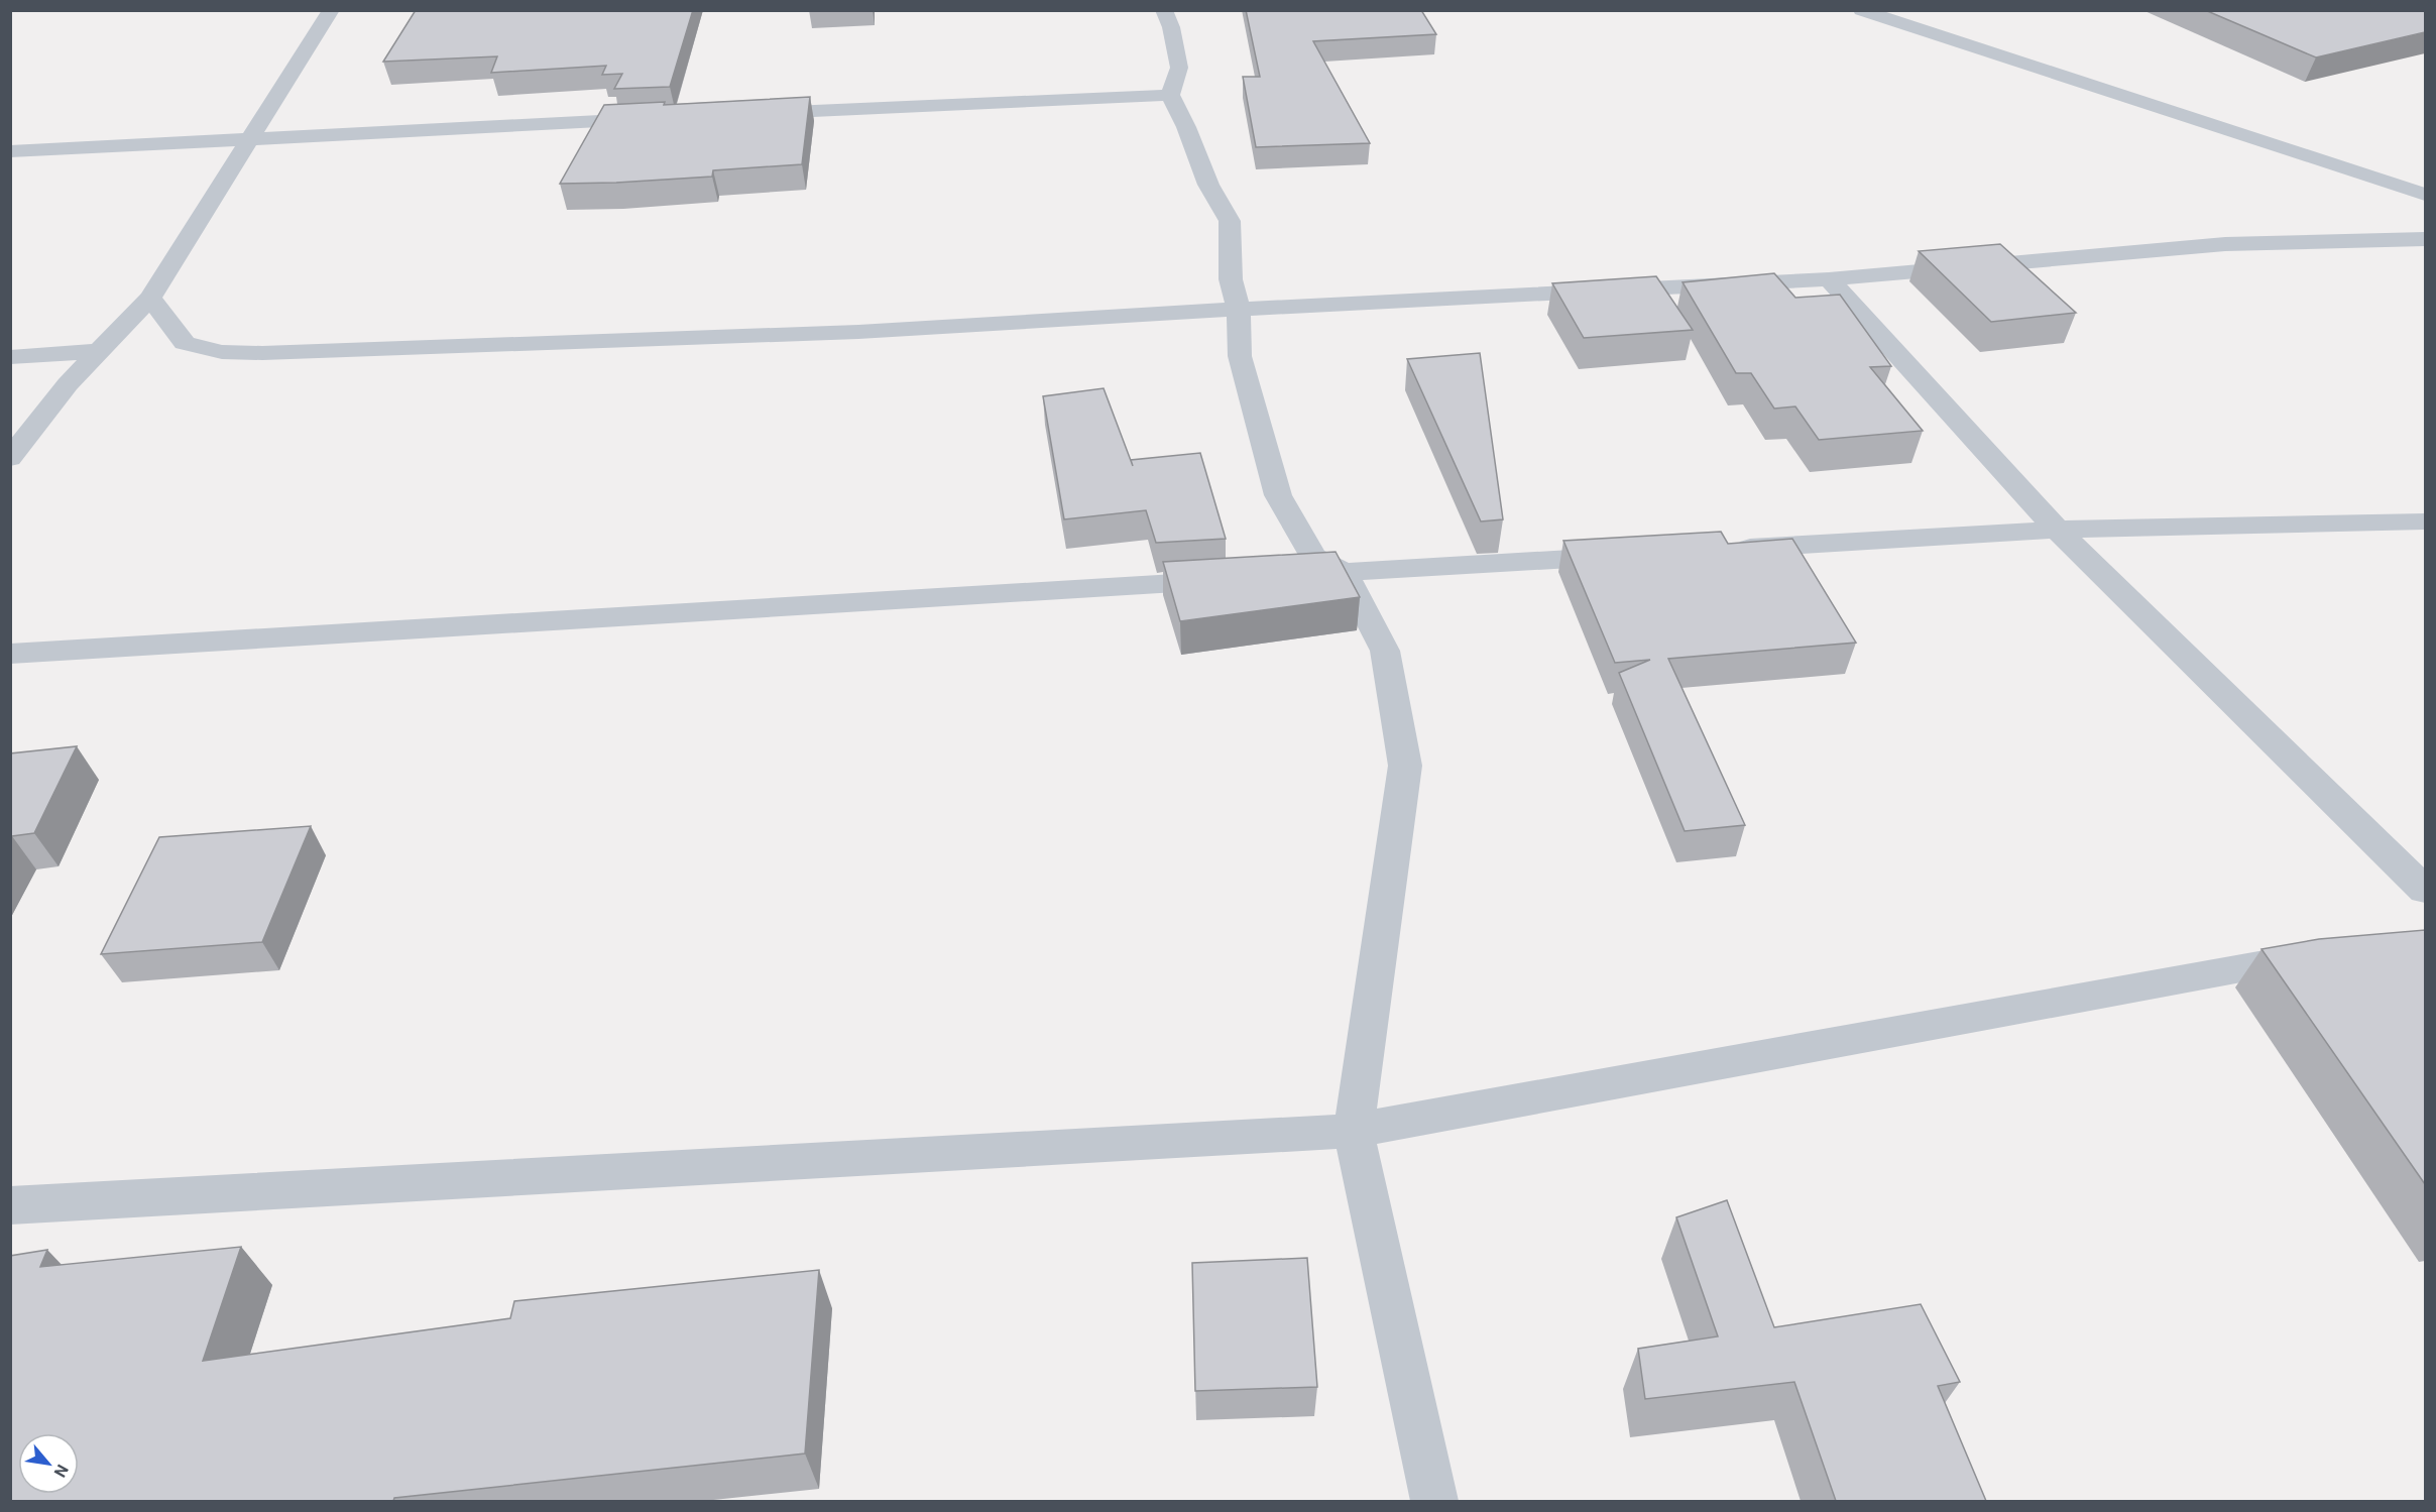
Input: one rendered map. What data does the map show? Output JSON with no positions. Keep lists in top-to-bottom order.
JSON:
{
  "north": "bottom right"
}
